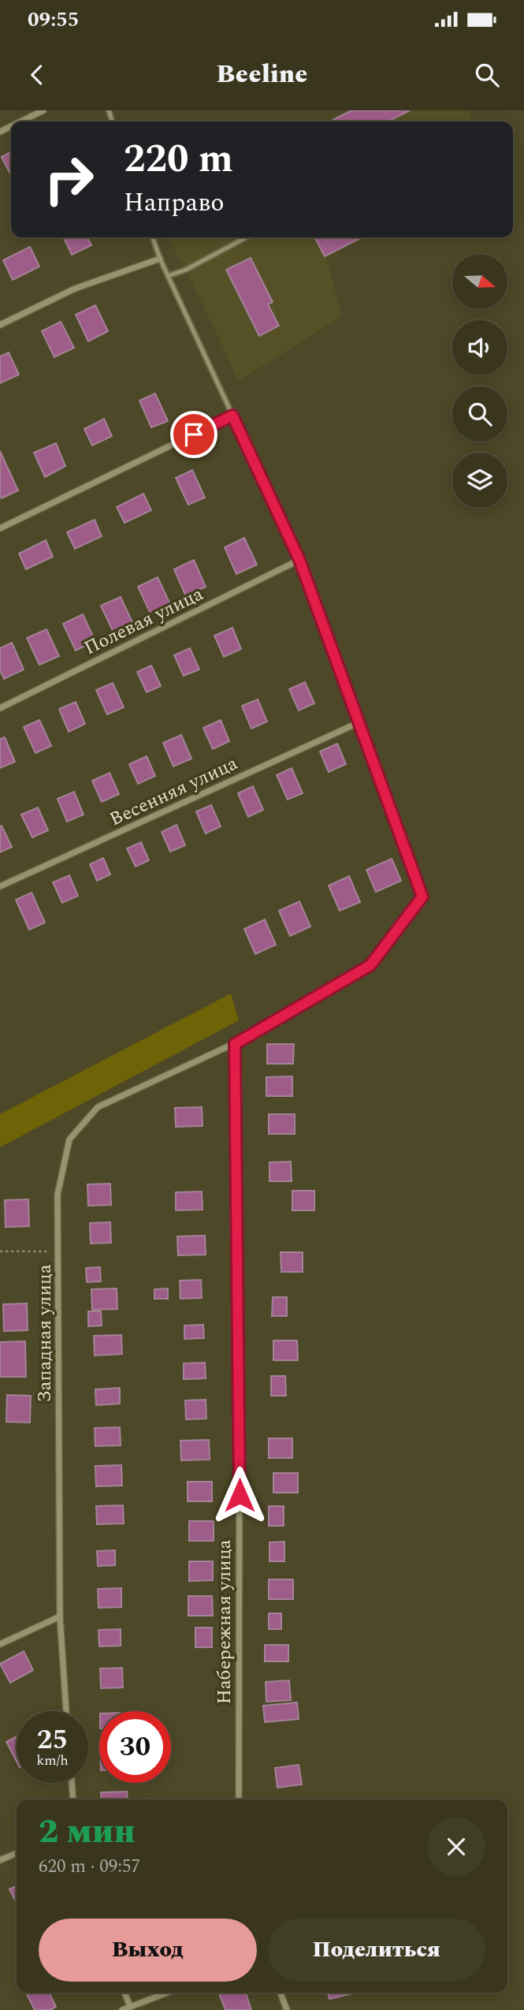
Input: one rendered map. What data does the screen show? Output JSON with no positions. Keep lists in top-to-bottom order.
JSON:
{
  "streets": {
    "street": [
      "Полевая улица",
      "Весенняя улица",
      "Западная улица",
      "Набережная улица"
    ]
  },
  "crossings": [
    ["Западная улица", "Набережная улица"]
  ],
  "north": "right",
  "page": {
    "status": "09:55",
    "header": "Beeline",
    "turn": ["220 m", "Направо"],
    "speed": "25 km/h",
    "limit": "30",
    "heading": ["2 мин", "620 m · 09:57"],
    "buttons": ["Выход", "Поделиться"]
  }
}
